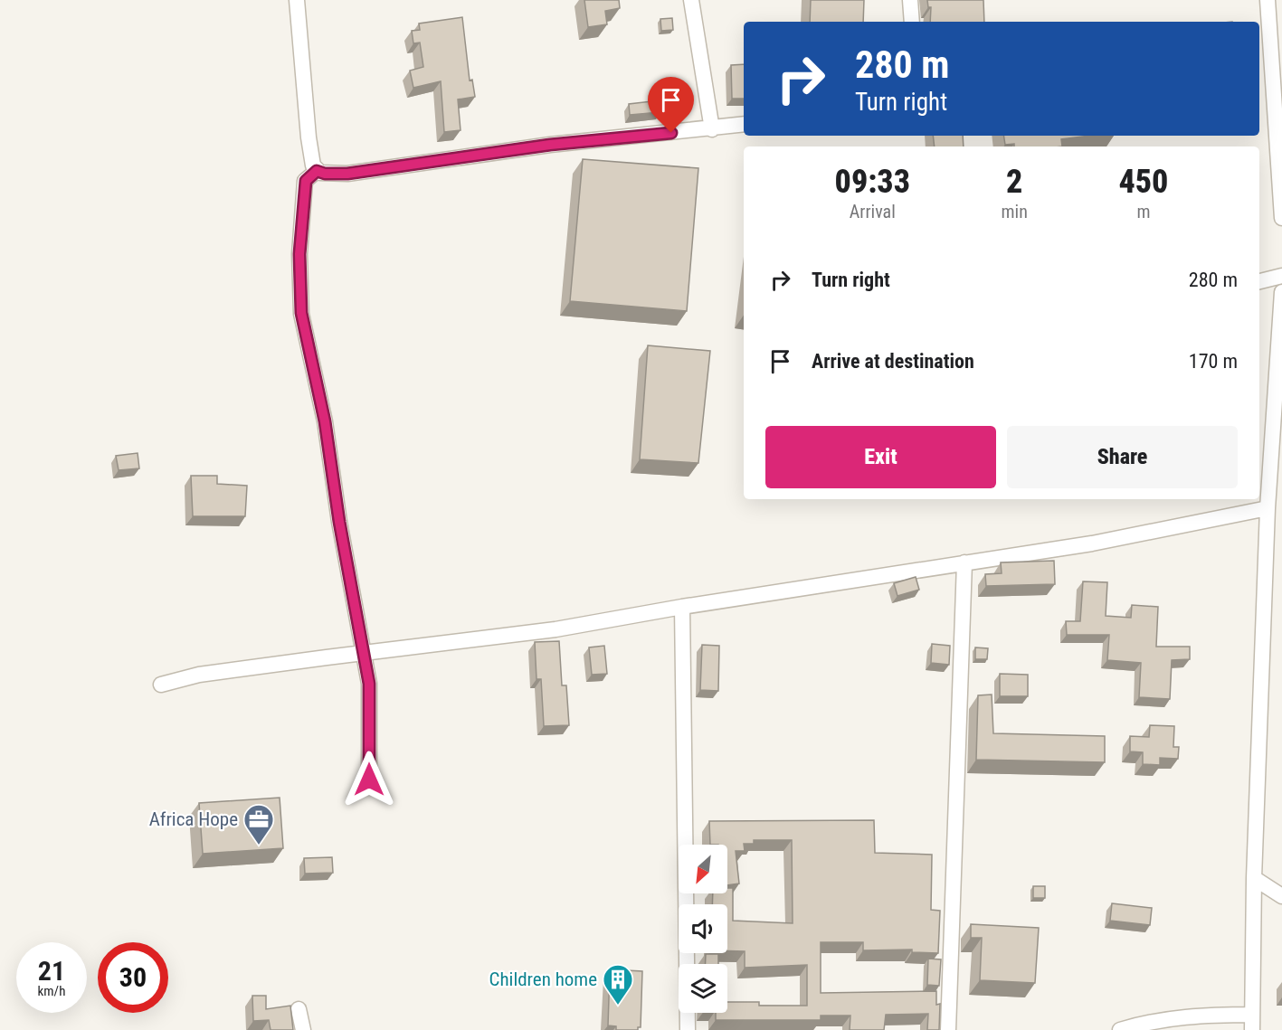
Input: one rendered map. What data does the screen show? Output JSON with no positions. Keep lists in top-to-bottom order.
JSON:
{
  "places": {
    "office": ["Africa Hope"],
    "building": ["Children home"]
  },
  "north": "bottom left",
  "page": {
    "turn": ["280 m", "Turn right"],
    "eta": [
      "09:33",
      "Arrival",
      "2",
      "min",
      "450",
      "m"
    ],
    "list": [
      {
        "name": "Turn right",
        "value": "280 m"
      },
      {
        "name": "Arrive at destination",
        "value": "170 m"
      }
    ],
    "buttons": ["Exit", "Share"],
    "speed": "21 km/h",
    "limit": "30"
  }
}
